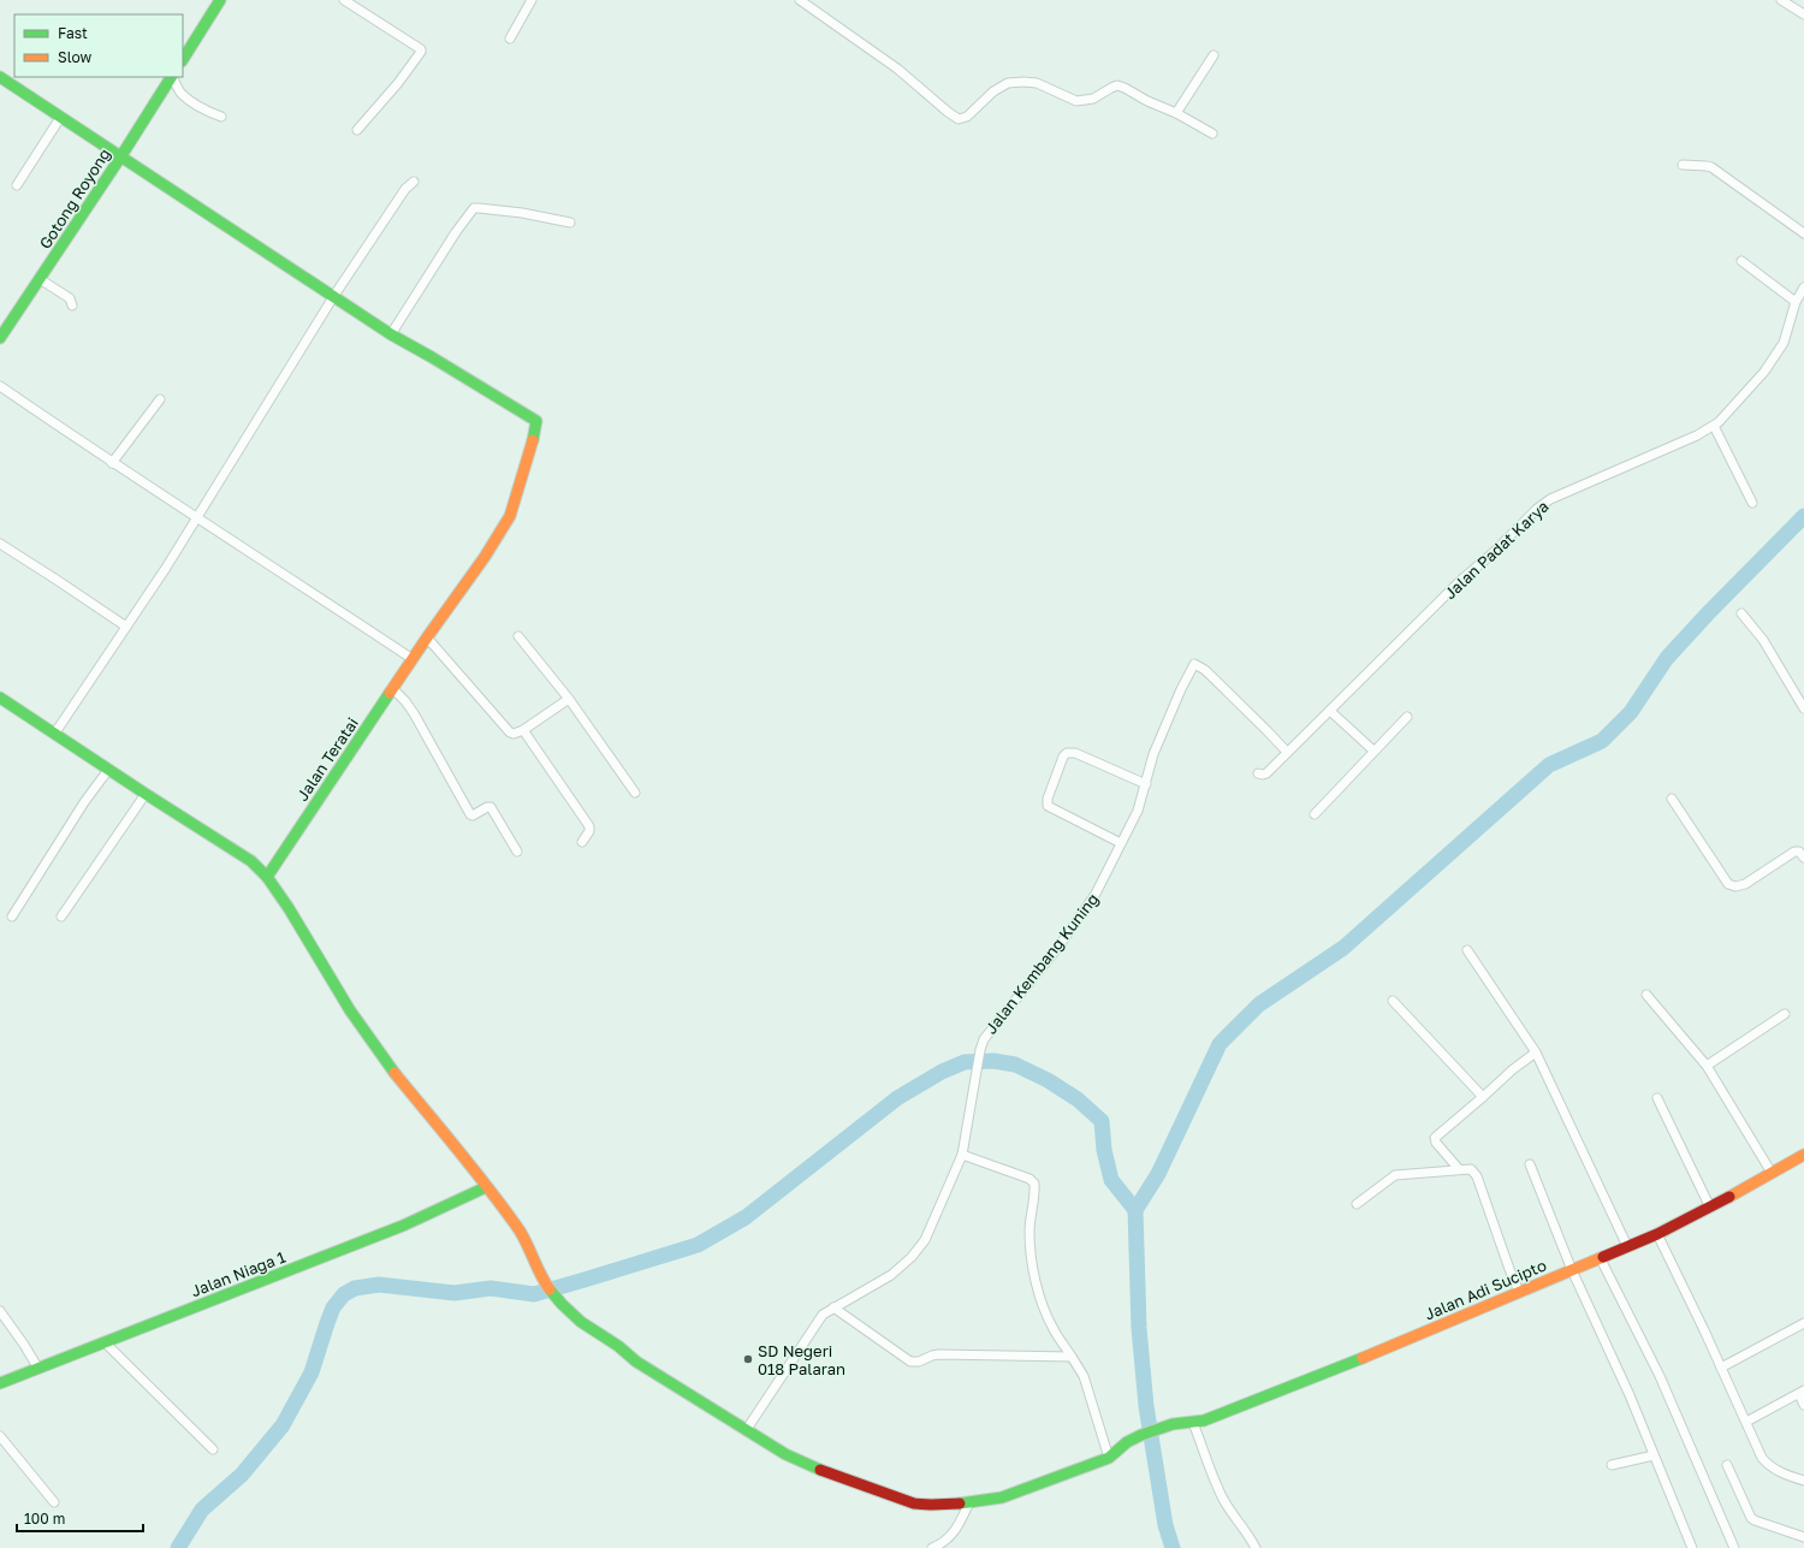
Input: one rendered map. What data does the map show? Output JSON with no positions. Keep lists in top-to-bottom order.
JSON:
{
  "streets": {
    "street": [
      "Gotong Royong",
      "Jalan Padat Karya",
      "Jalan Teratai",
      "Jalan Kembang Kuning",
      "Jalan Niaga 1",
      "Jalan Adi Sucipto"
    ]
  },
  "crossings": [
    ["Jalan Padat Karya", "Jalan Kembang Kuning"]
  ],
  "places": ["SD Negeri 018 Palaran"],
  "legend": ["Fast", "Slow"],
  "scale_bar": "100 m"
}
